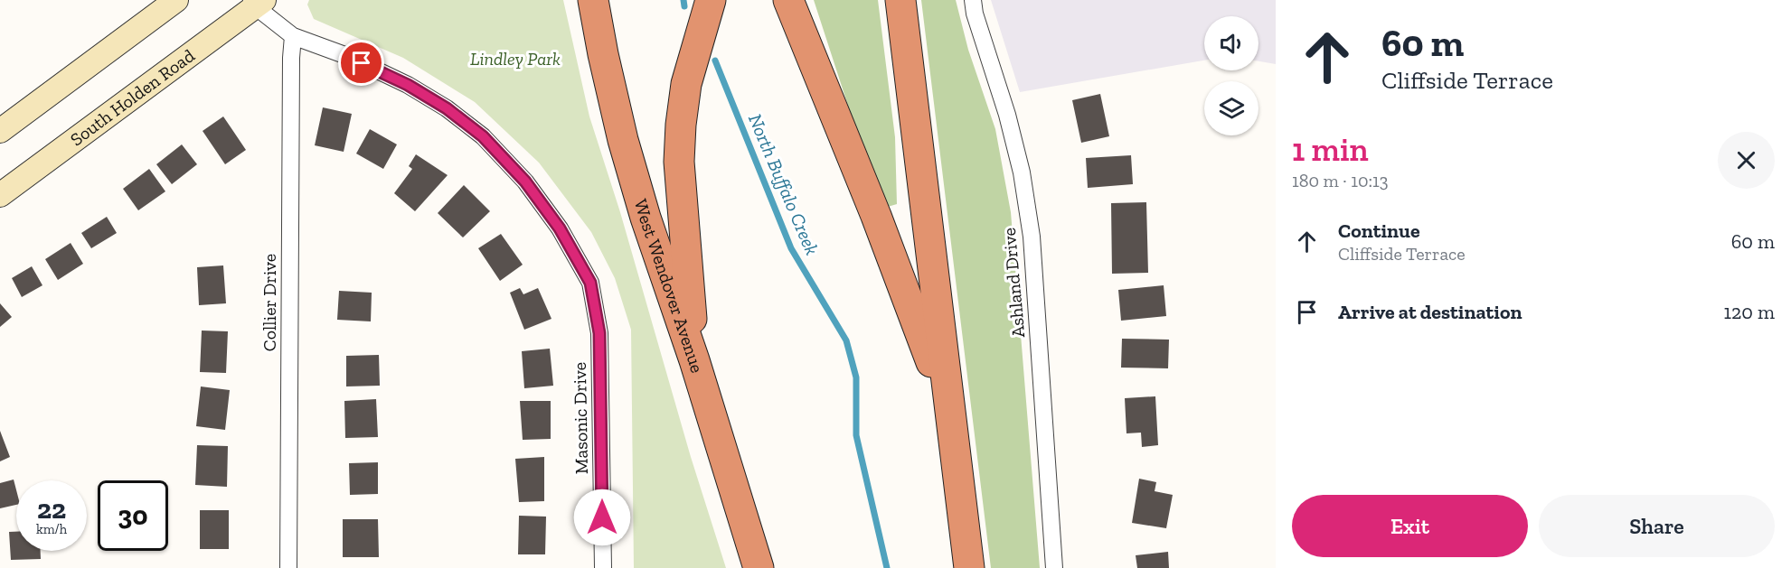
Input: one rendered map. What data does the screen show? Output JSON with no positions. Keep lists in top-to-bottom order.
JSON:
{
  "streets": {
    "highway": ["West Wendover Avenue"],
    "main road": ["South Holden Road"],
    "street": ["Ashland Drive", "Collier Drive", "Masonic Drive"]
  },
  "crossings": [
    ["South Holden Road", "Masonic Drive"],
    ["Collier Drive", "Masonic Drive"]
  ],
  "water": ["North Buffalo Creek"],
  "parks": ["Lindley Park"],
  "page": {
    "turn": ["60 m", "Cliffside Terrace"],
    "heading": ["1 min", "180 m · 10:13"],
    "list": [
      {
        "name": "Continue",
        "note": "Cliffside Terrace",
        "value": "60 m"
      },
      {
        "name": "Arrive at destination",
        "value": "120 m"
      }
    ],
    "speed": "22 km/h",
    "limit": "30",
    "buttons": ["Exit", "Share"]
  }
}
